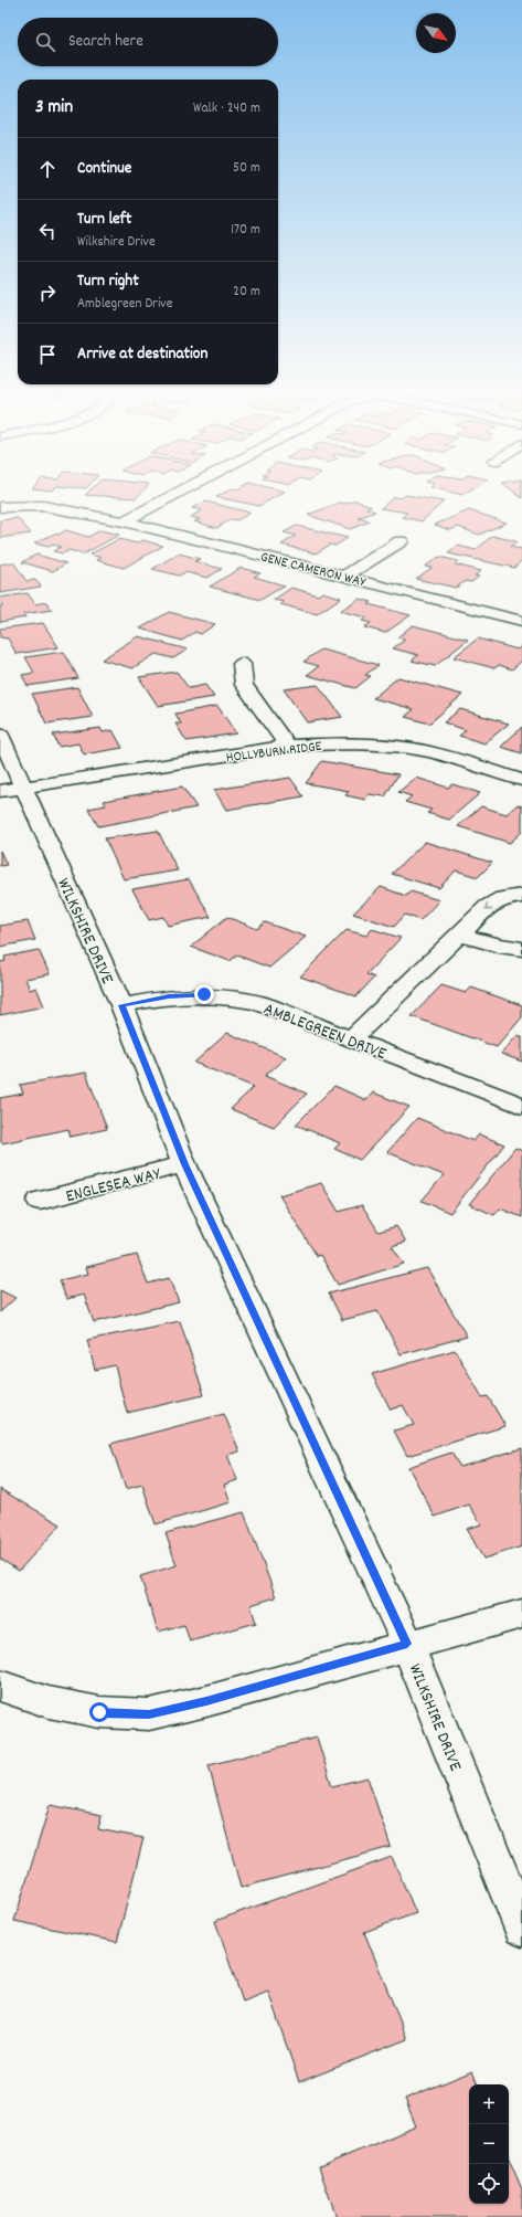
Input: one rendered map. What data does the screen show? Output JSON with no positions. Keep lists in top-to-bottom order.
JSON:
{
  "streets": {
    "street": [
      "GENE CAMERON WAY",
      "HOLLYBURN RIDGE",
      "WILKSHIRE DRIVE",
      "AMBLEGREEN DRIVE",
      "ENGLESEA WAY"
    ]
  },
  "crossings": [
    ["HOLLYBURN RIDGE", "WILKSHIRE DRIVE"],
    ["WILKSHIRE DRIVE", "AMBLEGREEN DRIVE"],
    ["WILKSHIRE DRIVE", "ENGLESEA WAY"]
  ],
  "north": "bottom right",
  "page": {
    "search": "Search here",
    "heading": ["3 min", "Walk · 240 m"],
    "list": [
      ["Continue", "50 m"],
      ["Turn left", "Wilkshire Drive", "170 m"],
      ["Turn right", "Amblegreen Drive", "20 m"],
      "Arrive at destination"
    ],
    "map_buttons": ["+", "−"]
  }
}
